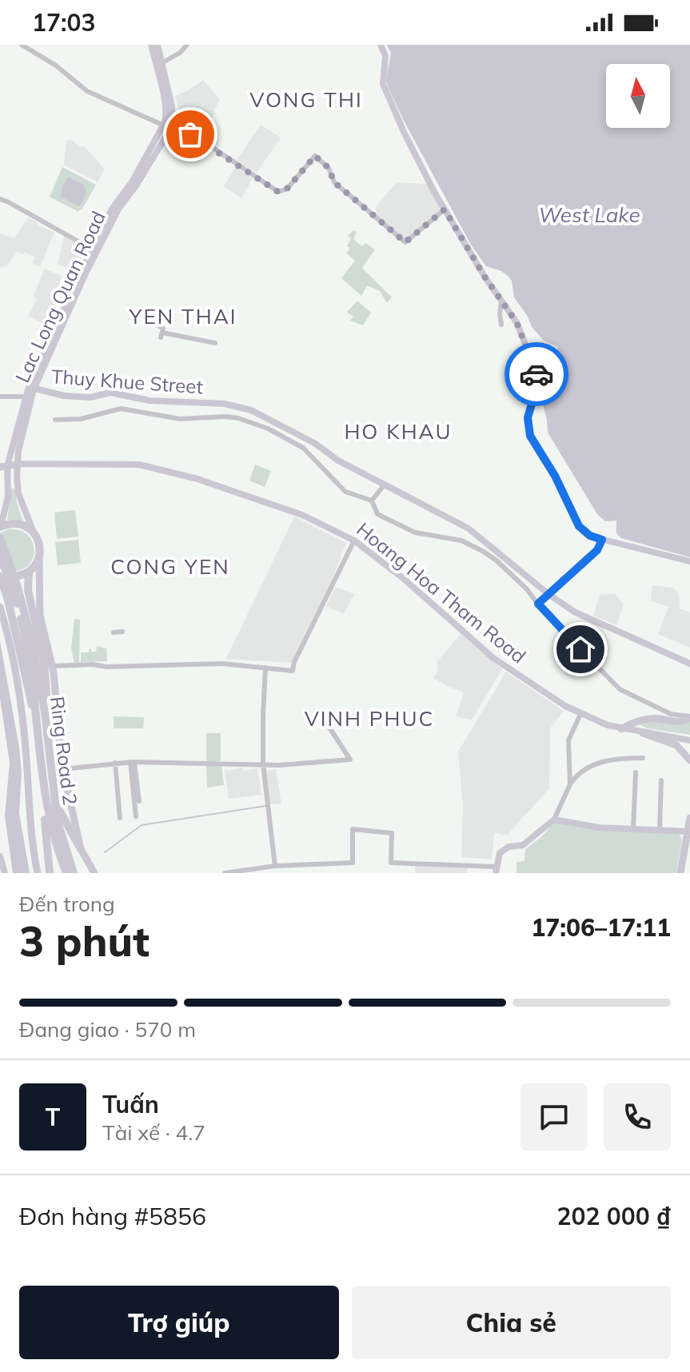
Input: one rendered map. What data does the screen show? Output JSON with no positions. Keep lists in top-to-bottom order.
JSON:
{
  "streets": {
    "highway": ["Ring Road 2"],
    "main road": ["Lac Long Quan Road", "Thuy Khue Street", "Hoang Hoa Tham Road"]
  },
  "crossings": [
    ["Lac Long Quan Road", "Thuy Khue Street"],
    ["Lac Long Quan Road", "Hoang Hoa Tham Road"]
  ],
  "districts": [
    "VONG THI",
    "YEN THAI",
    "HO KHAU",
    "CONG YEN",
    "VINH PHUC"
  ],
  "water": ["West Lake"],
  "north": "top",
  "page": {
    "status": "17:03",
    "heading": ["3 phút", "Đến trong", "17:06–17:11"],
    "panel": [
      "Tuấn",
      "Tài xế · 4.7",
      "Đơn hàng #5856",
      "202 000 ₫"
    ],
    "bar": "Đang giao · 570 m",
    "round": "T",
    "buttons": ["Trợ giúp", "Chia sẻ"]
  }
}
